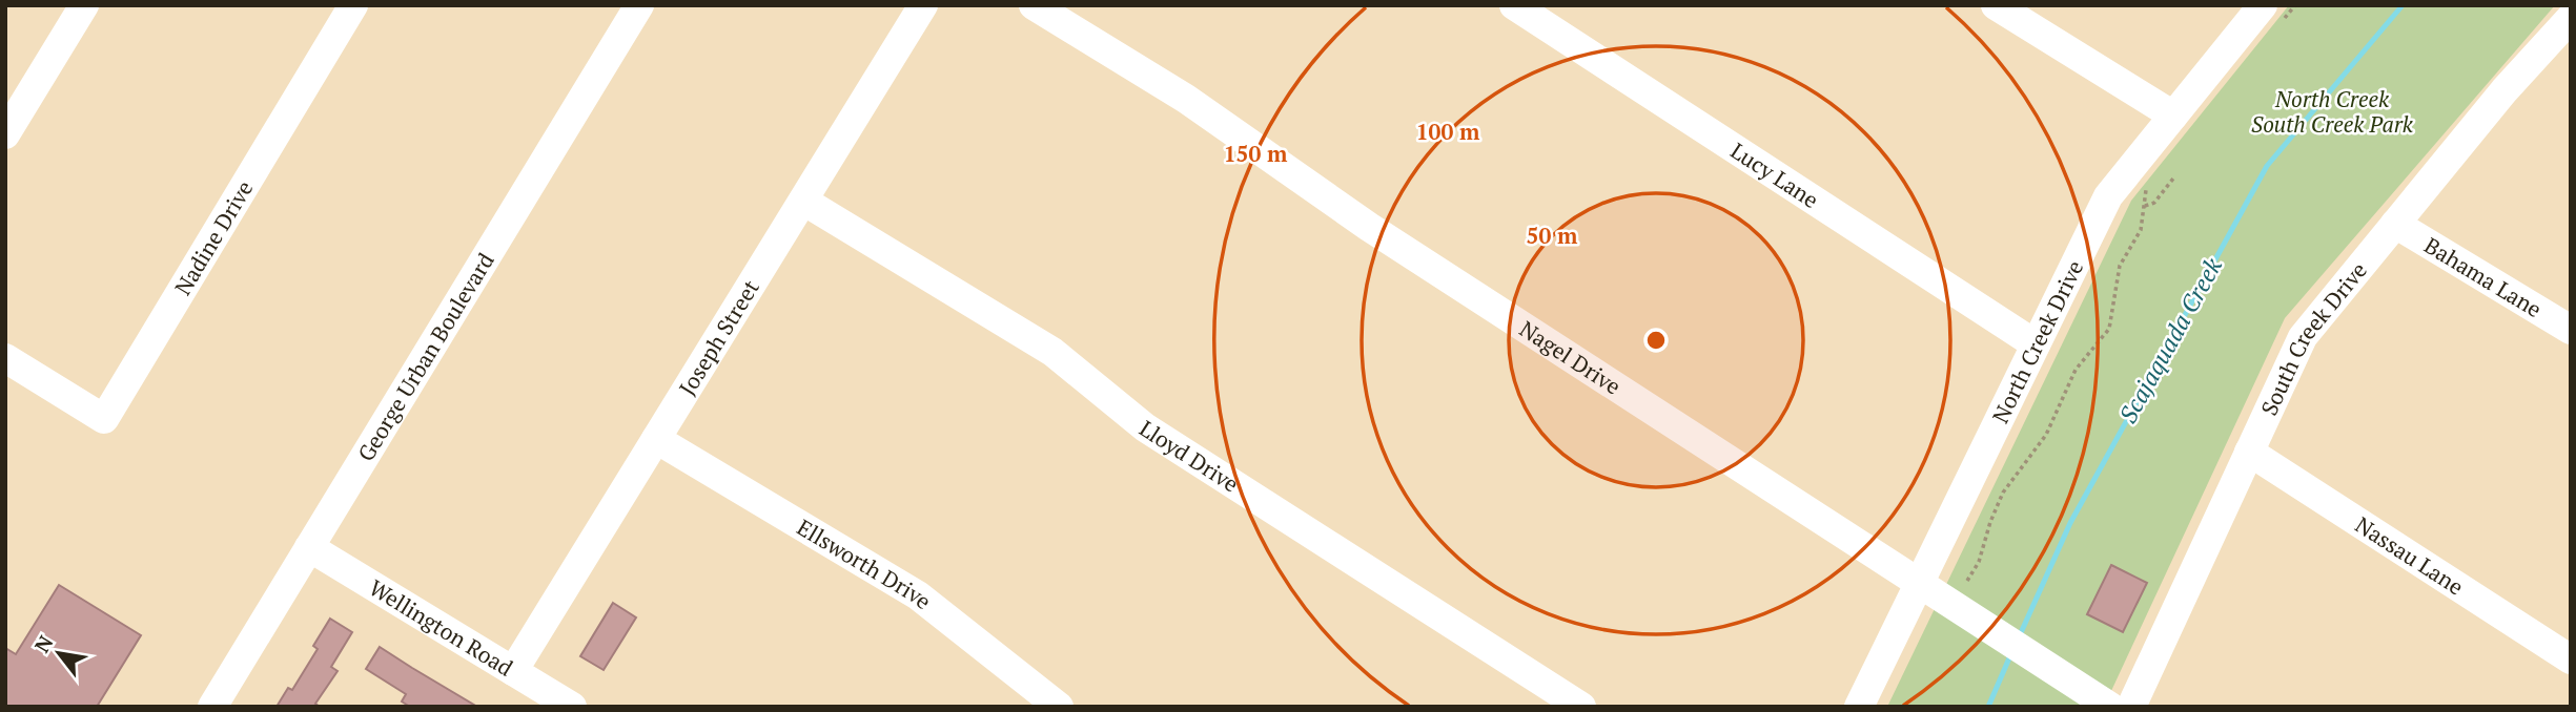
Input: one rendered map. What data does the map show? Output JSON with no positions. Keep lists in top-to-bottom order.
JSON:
{
  "streets": {
    "street": [
      "Lucy Lane",
      "Nadine Drive",
      "Bahama Lane",
      "Joseph Street",
      "South Creek Drive",
      "North Creek Drive",
      "George Urban Boulevard",
      "Nagel Drive",
      "Lloyd Drive",
      "Nassau Lane",
      "Ellsworth Drive",
      "Wellington Road"
    ]
  },
  "crossings": [
    ["Lucy Lane", "North Creek Drive"],
    ["Bahama Lane", "South Creek Drive"],
    ["Joseph Street", "Lloyd Drive"],
    ["Joseph Street", "Ellsworth Drive"],
    ["Joseph Street", "Wellington Road"],
    ["South Creek Drive", "Nassau Lane"],
    ["North Creek Drive", "Nagel Drive"],
    ["George Urban Boulevard", "Wellington Road"]
  ],
  "water": ["Scajaquada Creek"],
  "parks": ["North Creek South Creek Park"],
  "north": "top left",
  "rings": ["100 m", "150 m", "50 m"]
}
